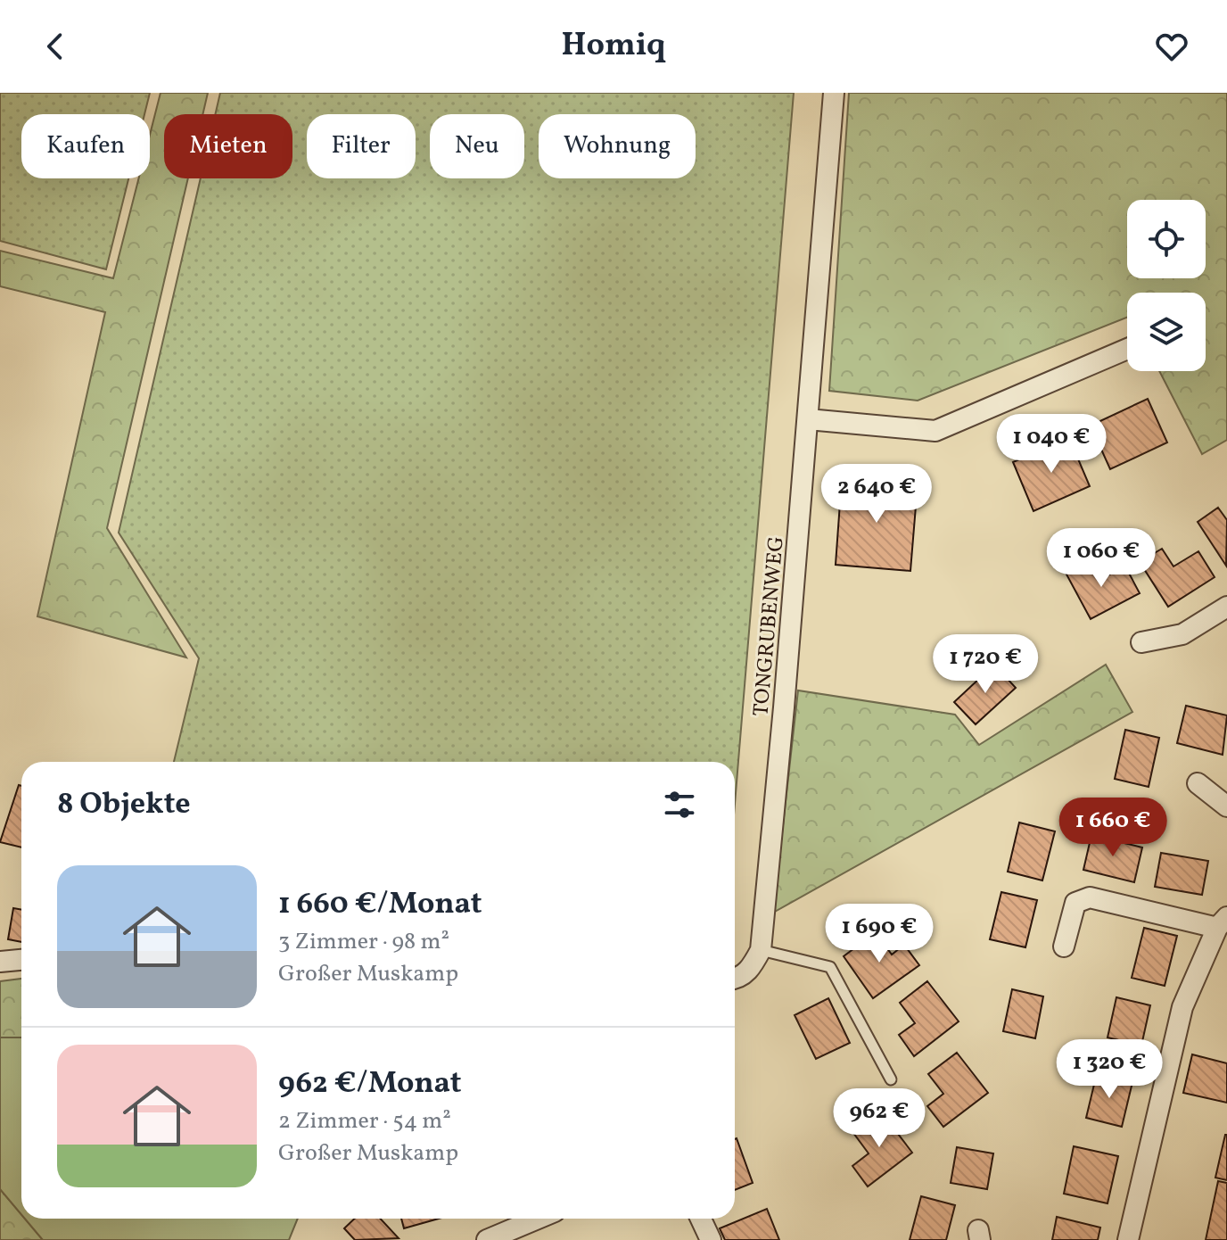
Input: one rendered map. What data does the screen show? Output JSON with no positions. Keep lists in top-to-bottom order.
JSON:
{
  "streets": {
    "street": ["TONGRUBENWEG"]
  },
  "page": {
    "header": "Homiq",
    "chip": [
      "Kaufen",
      "Mieten",
      "Filter",
      "Neu",
      "Wohnung"
    ],
    "price": [
      "1 040 €",
      "2 640 €",
      "1 060 €",
      "1 720 €",
      "1 660 €",
      "1 690 €",
      "1 320 €",
      "962 €"
    ],
    "heading": "8 Objekte",
    "list": [
      {
        "name": "1 660 €/Monat",
        "note": "3 Zimmer · 98 m² · Großer Muskamp"
      },
      {
        "name": "962 €/Monat",
        "note": "2 Zimmer · 54 m² · Großer Muskamp"
      }
    ]
  }
}
